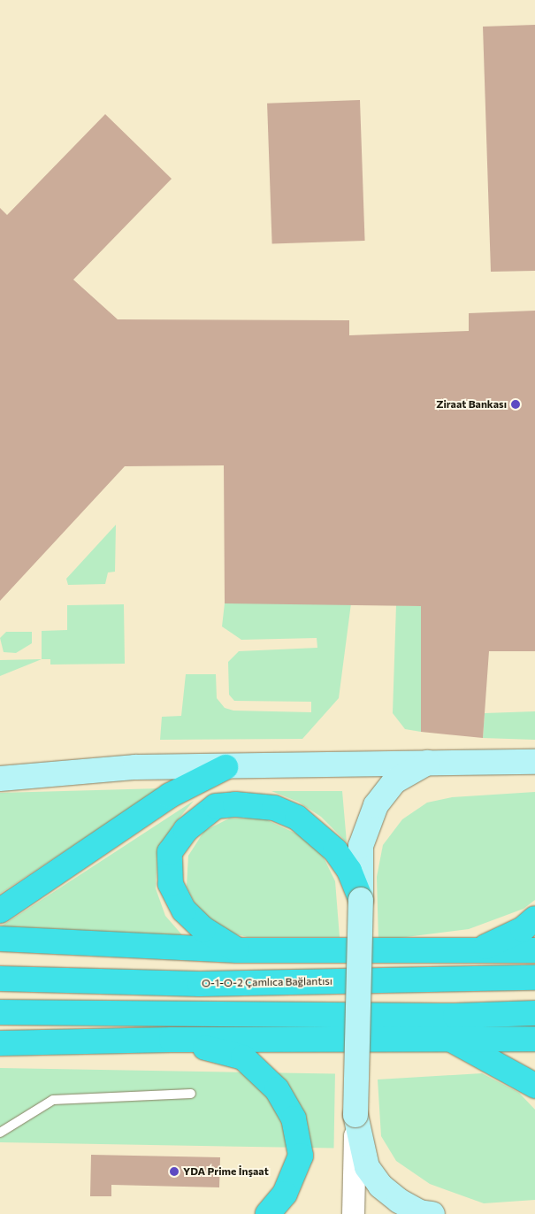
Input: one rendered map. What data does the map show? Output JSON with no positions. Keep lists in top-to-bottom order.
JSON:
{
  "streets": {
    "highway": ["O-1-O-2 Çamlıca Bağlantısı"]
  },
  "places": ["Ziraat Bankası", "YDA Prime İnşaat"]
}
